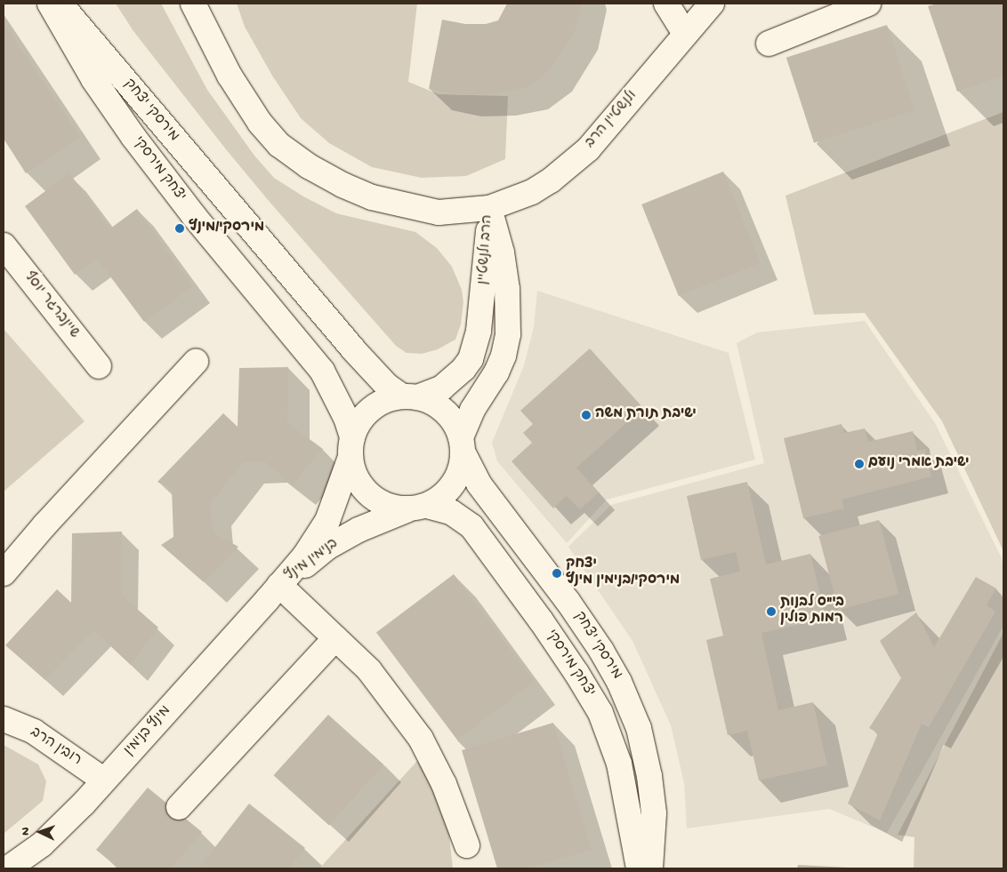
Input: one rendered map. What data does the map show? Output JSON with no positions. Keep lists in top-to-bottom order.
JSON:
{
  "streets": {
    "street": [
      "מירסקי יצחק",
      "ולנשטיין הרב",
      "יצחק מירסקי",
      "הרב ולנשטיין",
      "שיינברגר יוסף",
      "בנימין מינץ",
      "מינץ בנימין",
      "רובין הרב"
    ]
  },
  "crossings": [
    ["מירסקי יצחק", "יצחק מירסקי"],
    ["מירסקי יצחק", "הרב ולנשטיין"],
    ["מירסקי יצחק", "בנימין מינץ"],
    ["ולנשטיין הרב", "הרב ולנשטיין"],
    ["יצחק מירסקי", "הרב ולנשטיין"],
    ["יצחק מירסקי", "בנימין מינץ"],
    ["הרב ולנשטיין", "בנימין מינץ"],
    ["בנימין מינץ", "מינץ בנימין"],
    ["מינץ בנימין", "רובין הרב"]
  ],
  "places": [
    "מירסקי/מינץ",
    "ישיבת תורת משה",
    "ישיבת אמרי נועם",
    "יצחק מירסקי/בנימין מינץ",
    "בי\"ס לבנות רמות פולין"
  ],
  "north": "left"
}
